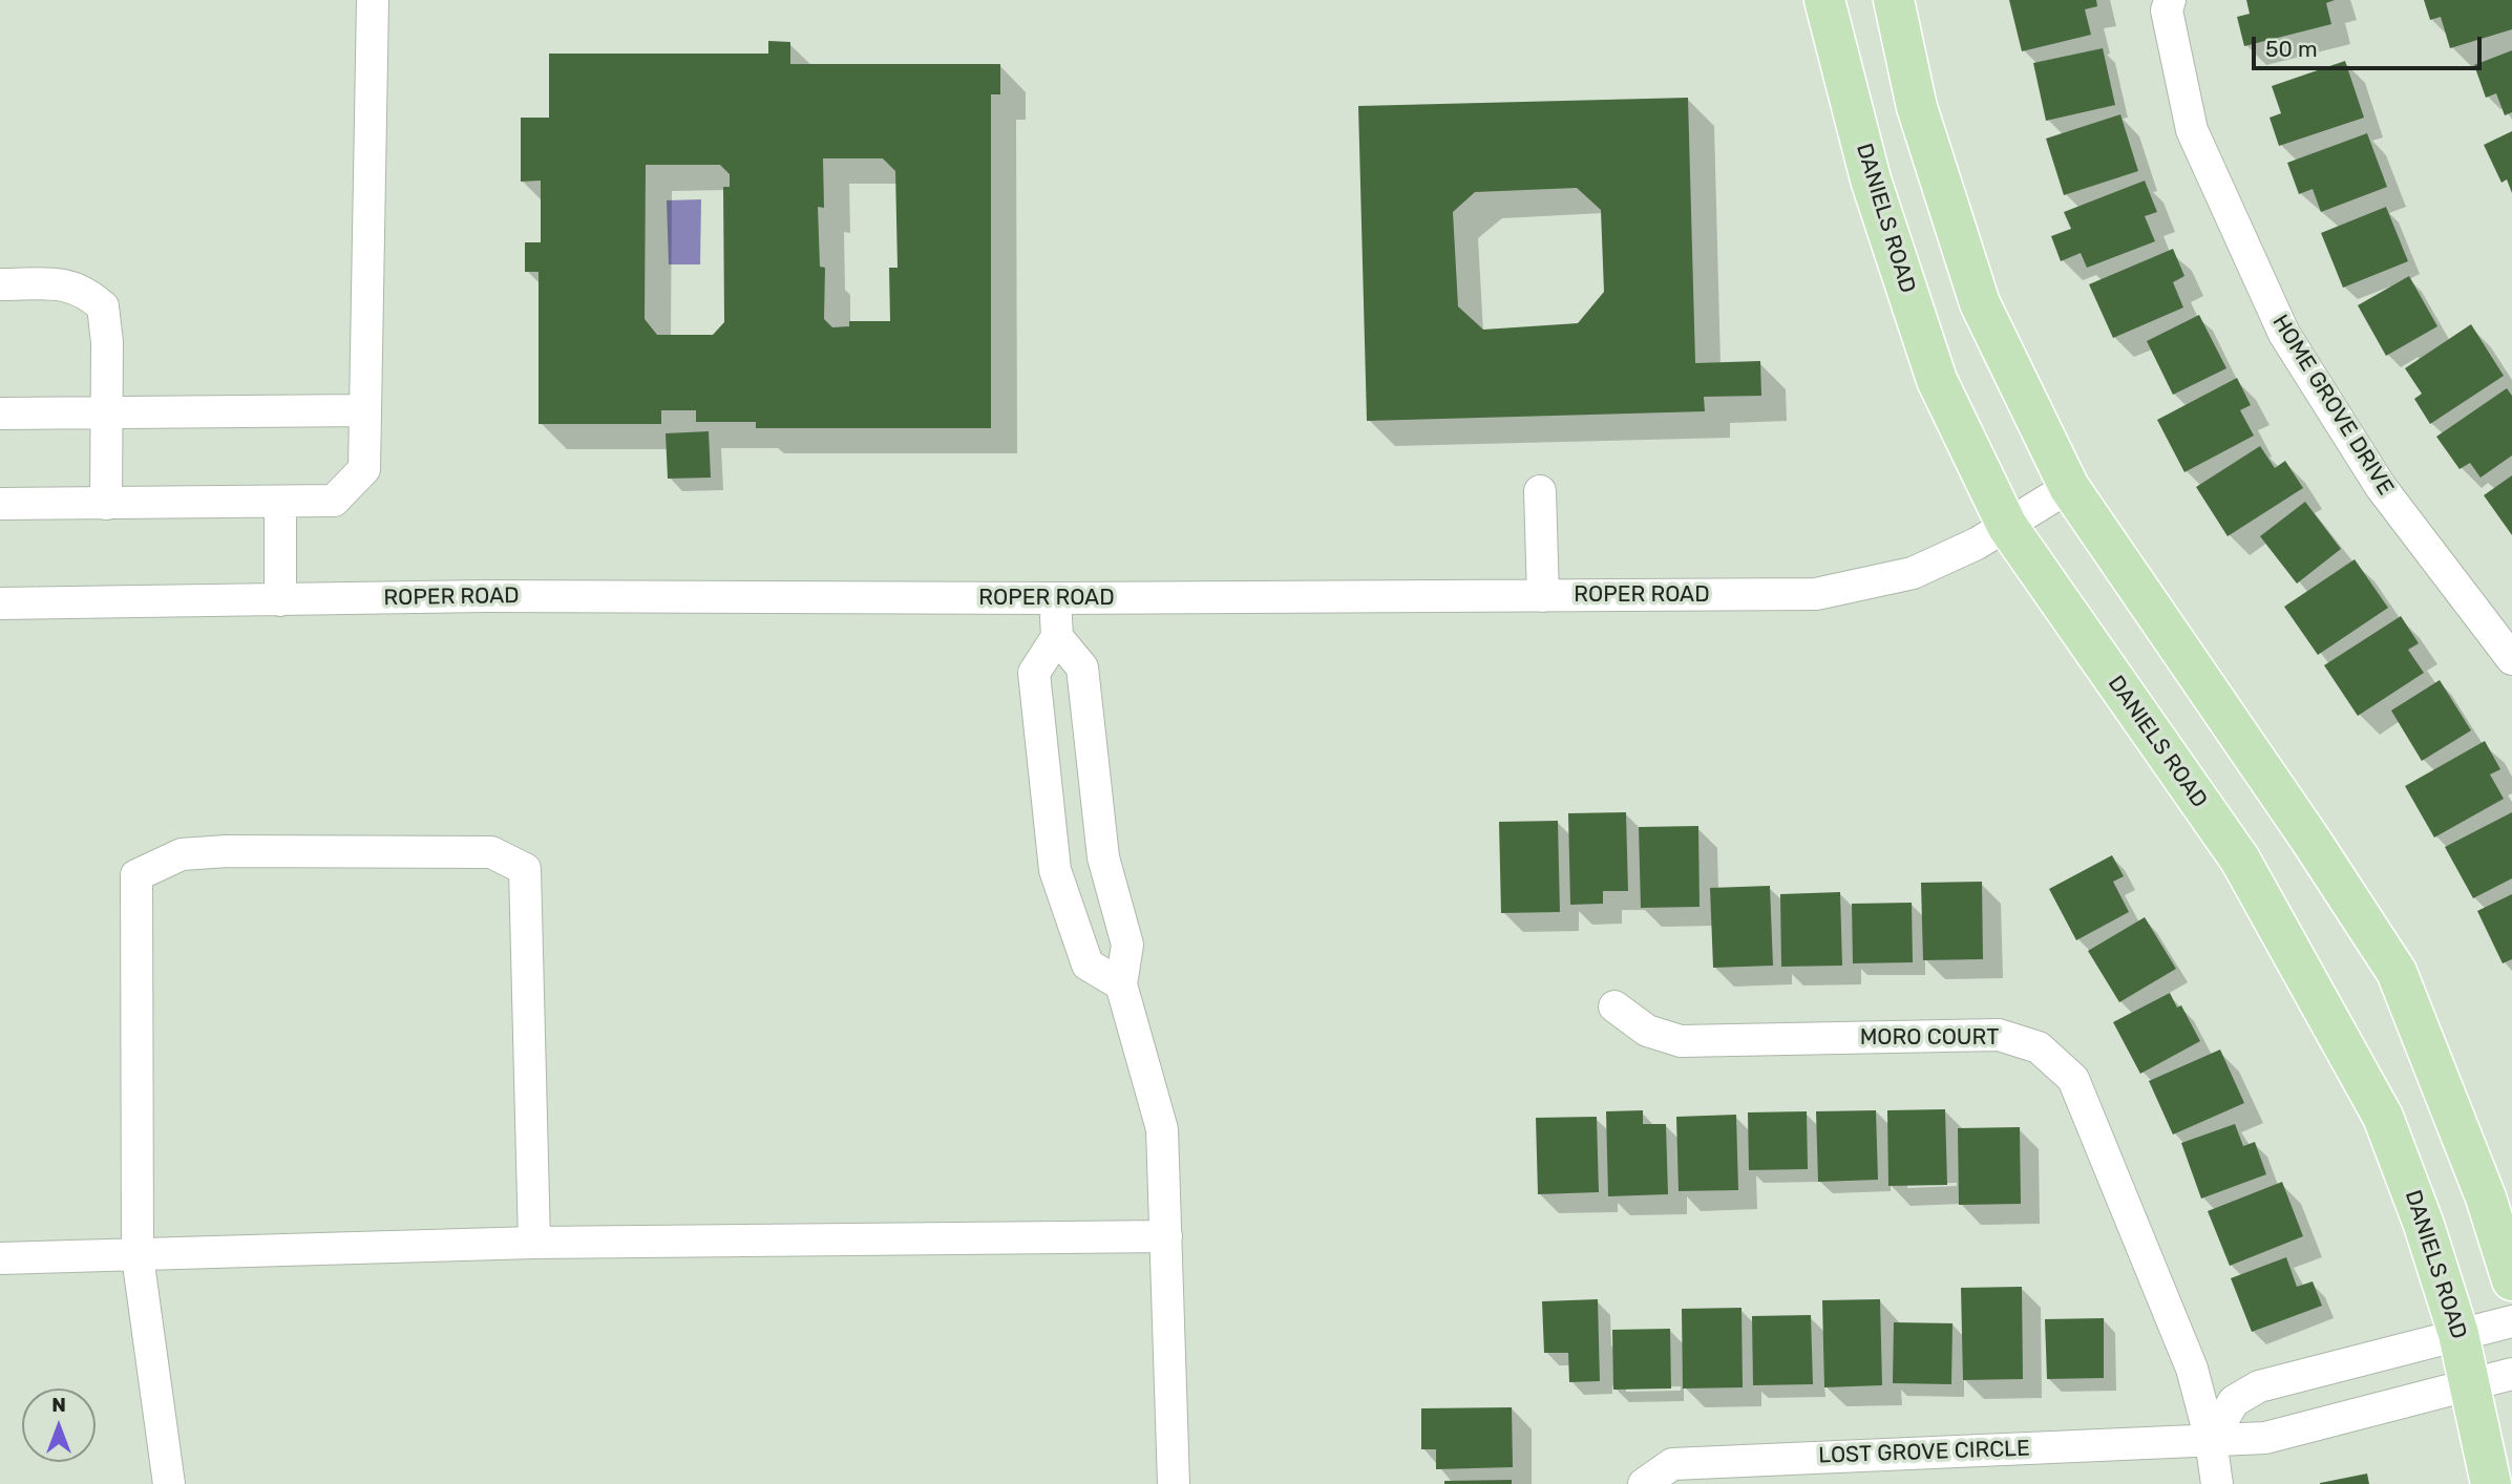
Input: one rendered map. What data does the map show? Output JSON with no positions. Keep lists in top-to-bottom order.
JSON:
{
  "streets": {
    "main road": ["DANIELS ROAD"],
    "street": [
      "HOME GROVE DRIVE",
      "ROPER ROAD",
      "MORO COURT",
      "LOST GROVE CIRCLE"
    ]
  },
  "crossings": [
    ["DANIELS ROAD", "ROPER ROAD"],
    ["DANIELS ROAD", "LOST GROVE CIRCLE"],
    ["MORO COURT", "LOST GROVE CIRCLE"]
  ],
  "scale_bar": "50 m",
  "north": "top"
}
